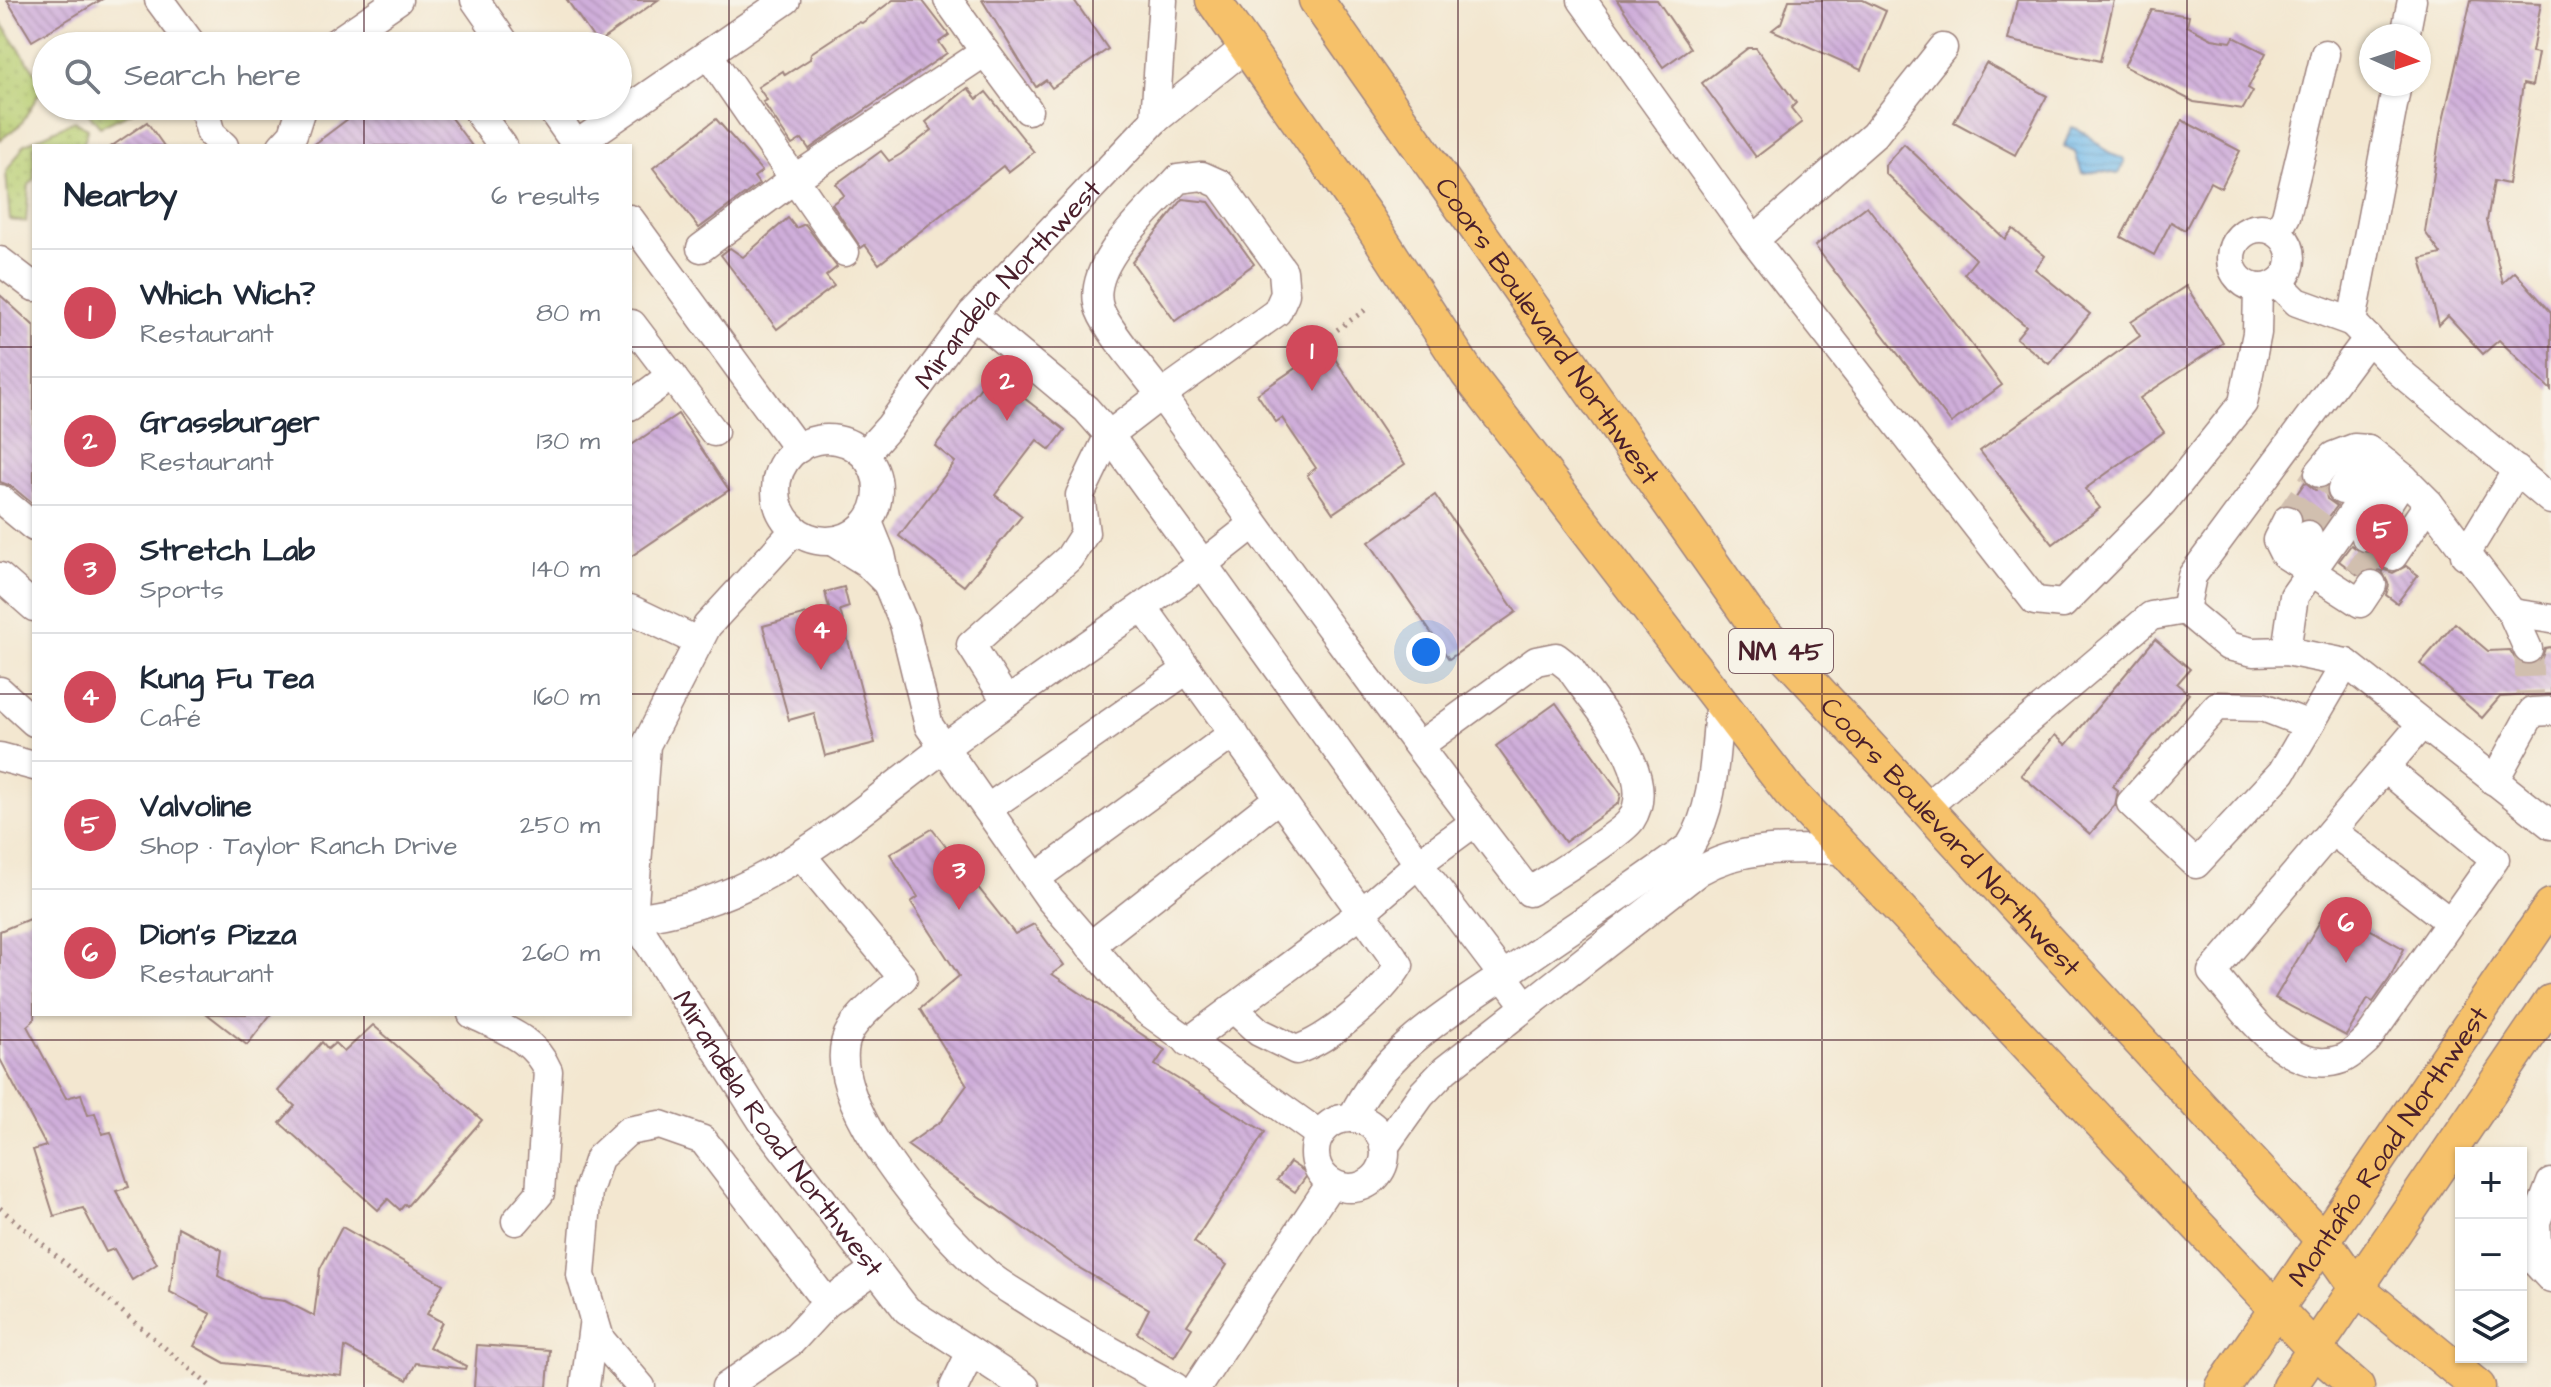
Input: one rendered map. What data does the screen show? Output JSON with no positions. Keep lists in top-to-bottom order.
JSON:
{
  "streets": {
    "main road": ["Coors Boulevard Northwest", "NM 45", "Montaño Road Northwest"],
    "street": ["Mirandela Northwest", "Mirandela Road Northwest"]
  },
  "crossings": [
    ["Mirandela Northwest", "NM 45"],
    ["Coors Boulevard Northwest", "Montaño Road Northwest"],
    ["NM 45", "Montaño Road Northwest"]
  ],
  "north": "right",
  "page": {
    "search": "Search here",
    "heading": ["Nearby", "6 results"],
    "list": [
      {
        "mark": "1",
        "name": "Which Wich?",
        "note": "Restaurant",
        "value": "80 m"
      },
      {
        "mark": "2",
        "name": "Grassburger",
        "note": "Restaurant",
        "value": "130 m"
      },
      {
        "mark": "3",
        "name": "Stretch Lab",
        "note": "Sports",
        "value": "140 m"
      },
      {
        "mark": "4",
        "name": "Kung Fu Tea",
        "note": "Café",
        "value": "160 m"
      },
      {
        "mark": "5",
        "name": "Valvoline",
        "note": "Shop · Taylor Ranch Drive",
        "value": "250 m"
      },
      {
        "mark": "6",
        "name": "Dion's Pizza",
        "note": "Restaurant",
        "value": "260 m"
      }
    ],
    "pins": [
      "1",
      "2",
      "5",
      "4",
      "3",
      "6"
    ],
    "map_buttons": ["+", "−"]
  }
}
